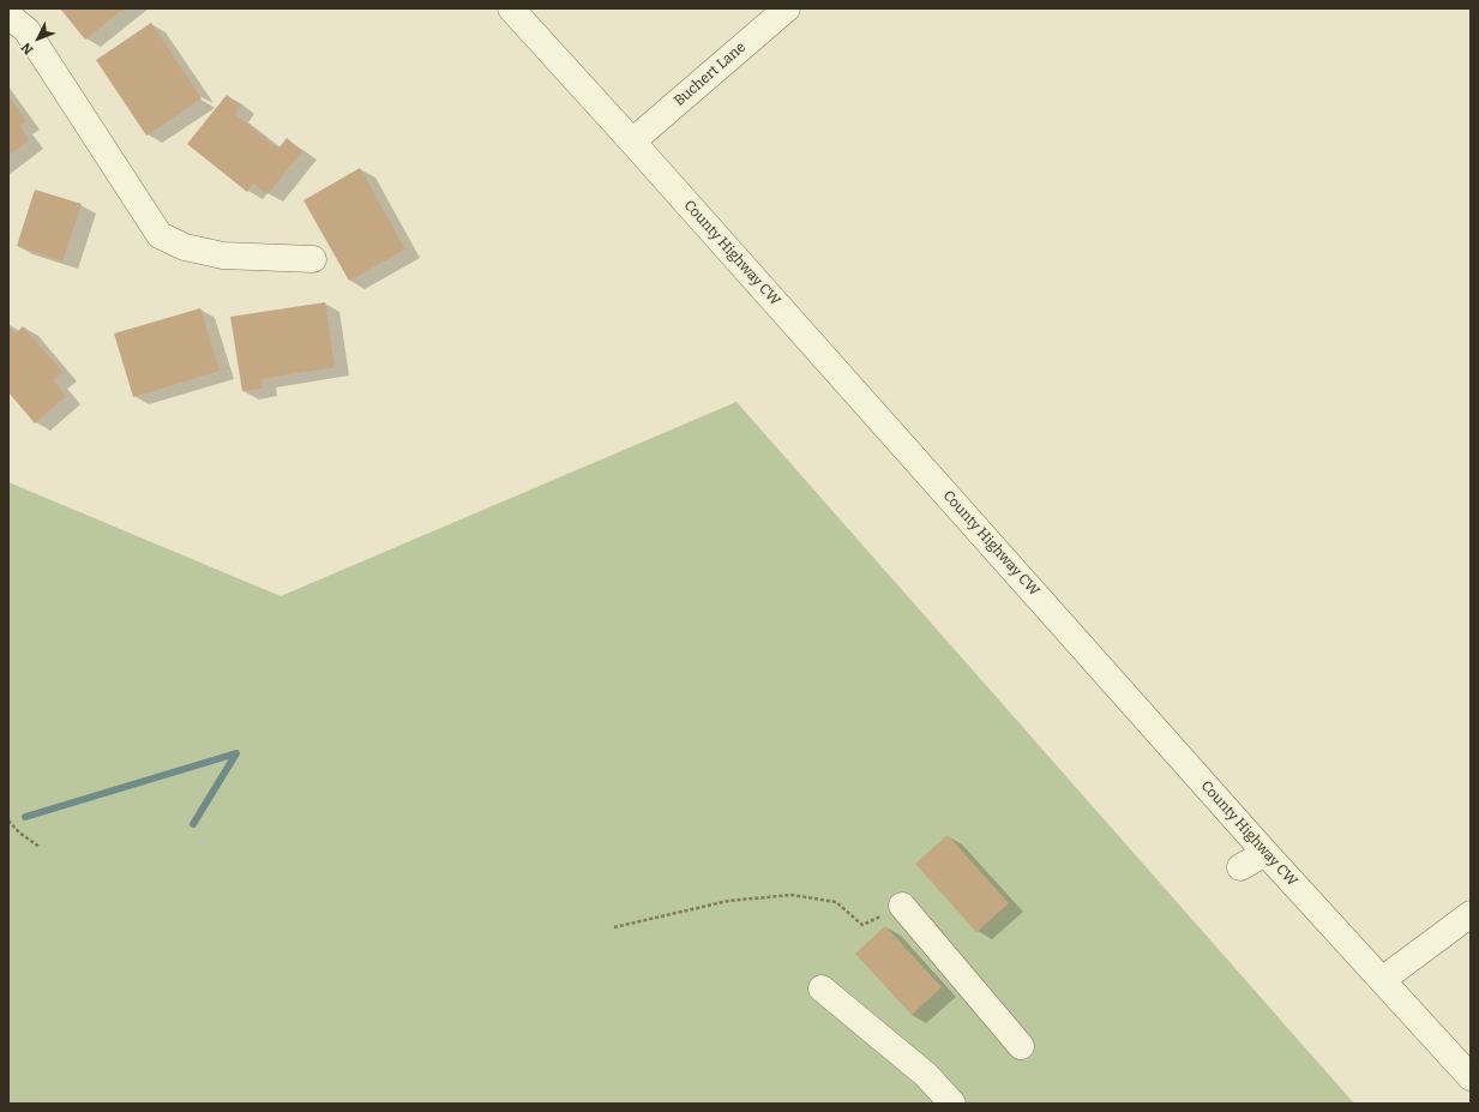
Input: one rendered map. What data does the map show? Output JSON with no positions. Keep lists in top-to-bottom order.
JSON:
{
  "streets": {
    "street": ["Buchert Lane", "County Highway CW"]
  },
  "crossings": [
    ["Buchert Lane", "County Highway CW"]
  ],
  "north": "bottom left"
}
